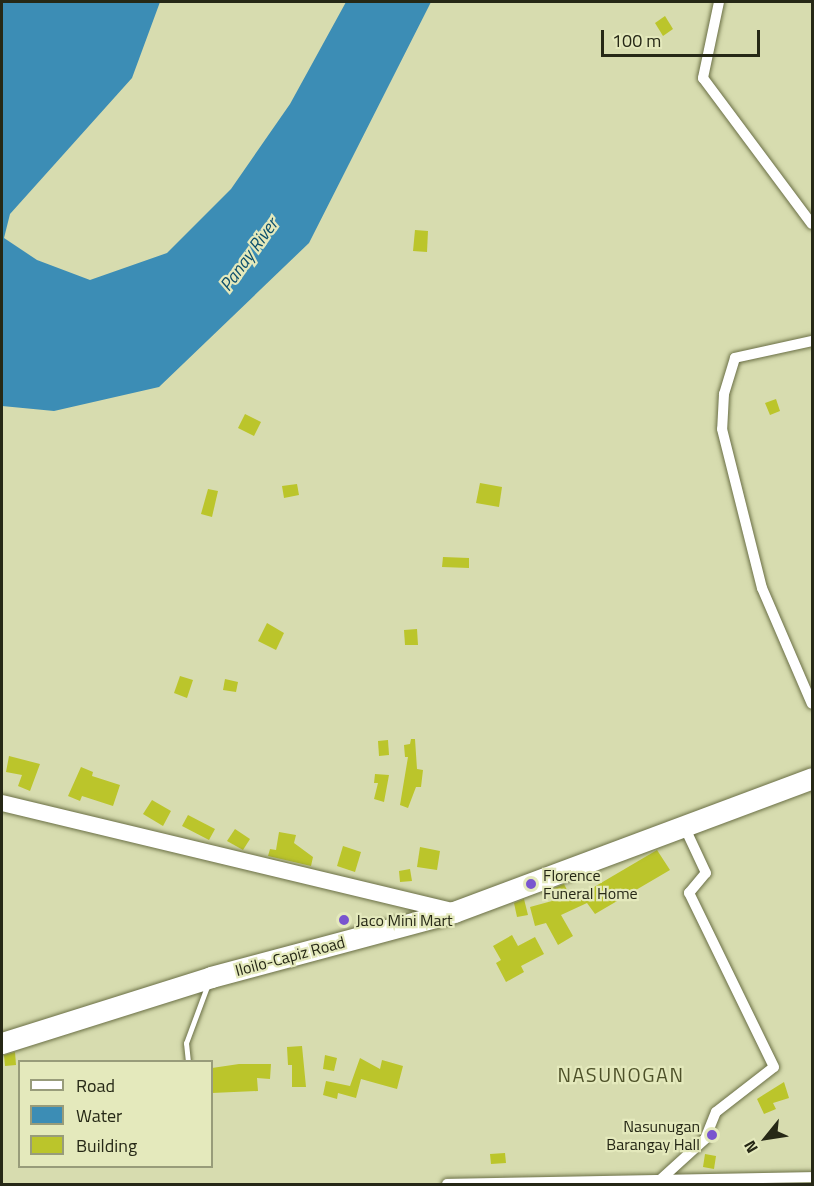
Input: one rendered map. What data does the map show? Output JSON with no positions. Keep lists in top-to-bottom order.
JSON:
{
  "streets": {
    "highway": ["Iloilo-Capiz Road"]
  },
  "districts": ["NASUNOGAN"],
  "water": ["Panay River"],
  "places": ["Florence Funeral Home", "Jaco Mini Mart", "Nasunugan Barangay Hall"],
  "legend": ["Road", "Water", "Building"],
  "scale_bar": "100 m",
  "north": "bottom left"
}
